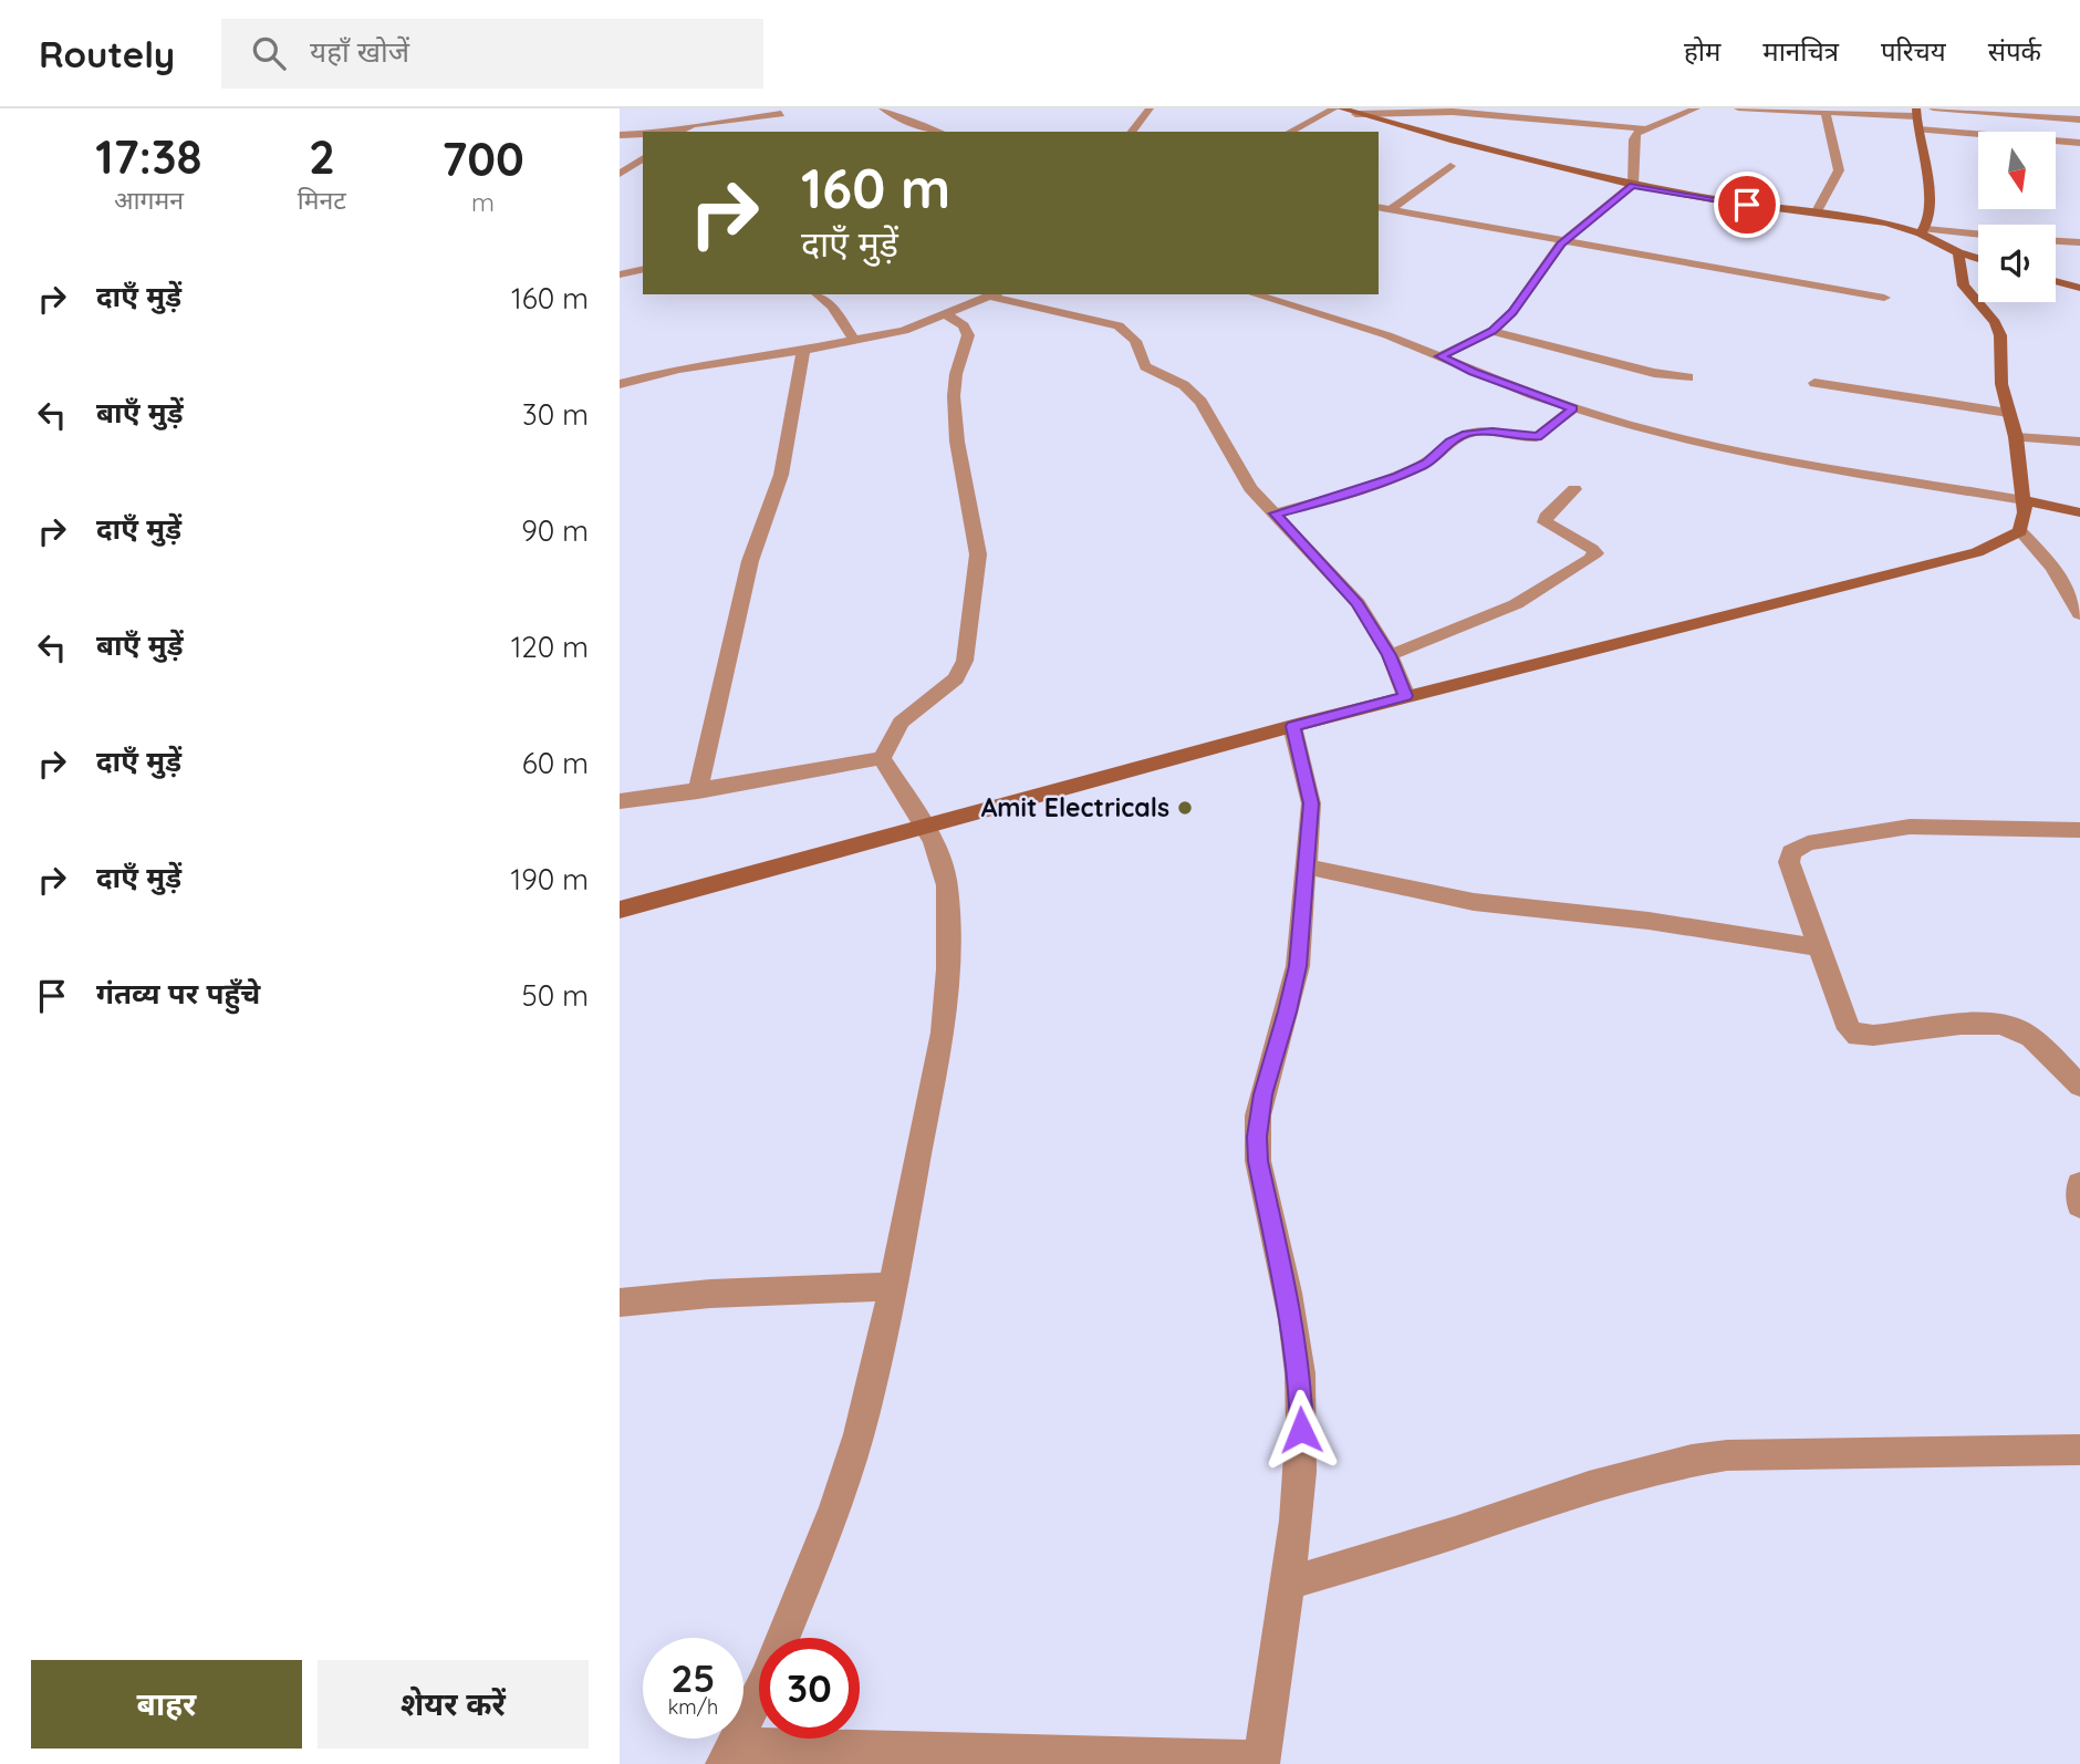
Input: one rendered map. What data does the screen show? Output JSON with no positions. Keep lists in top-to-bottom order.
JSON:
{
  "places": ["Amit Electricals"],
  "north": "bottom",
  "page": {
    "header": "Routely",
    "search": "यहाँ खोजें",
    "nav": [
      "होम",
      "मानचित्र",
      "परिचय",
      "संपर्क"
    ],
    "eta": [
      "17:38",
      "आगमन",
      "2",
      "मिनट",
      "700",
      "m"
    ],
    "turn": ["160 m", "दाएँ मुड़ें"],
    "list": [
      {
        "name": "दाएँ मुड़ें",
        "value": "160 m"
      },
      {
        "name": "बाएँ मुड़ें",
        "value": "30 m"
      },
      {
        "name": "दाएँ मुड़ें",
        "value": "90 m"
      },
      {
        "name": "बाएँ मुड़ें",
        "value": "120 m"
      },
      {
        "name": "दाएँ मुड़ें",
        "value": "60 m"
      },
      {
        "name": "दाएँ मुड़ें",
        "value": "190 m"
      },
      {
        "name": "गंतव्य पर पहुँचे",
        "value": "50 m"
      }
    ],
    "speed": "25 km/h",
    "limit": "30",
    "buttons": ["बाहर", "शेयर करें"]
  }
}
